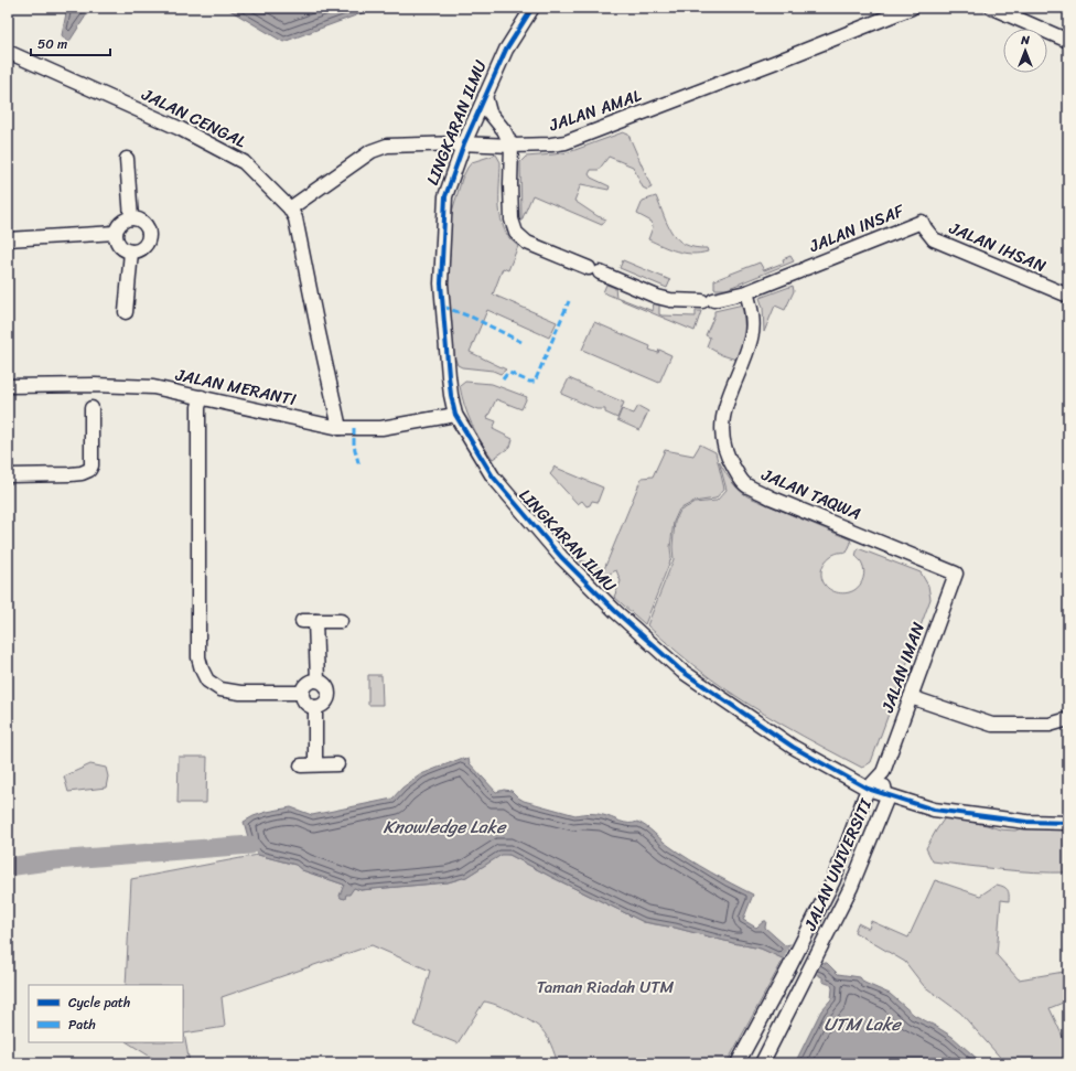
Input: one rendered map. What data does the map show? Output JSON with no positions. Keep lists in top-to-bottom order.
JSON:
{
  "streets": {
    "street": [
      "JALAN AMAL",
      "JALAN CENGAL",
      "LINGKARAN ILMU",
      "JALAN INSAF",
      "JALAN IHSAN",
      "JALAN MERANTI",
      "JALAN TAQWA",
      "JALAN IMAN",
      "JALAN UNIVERSITI"
    ]
  },
  "crossings": [
    ["JALAN AMAL", "JALAN CENGAL"],
    ["JALAN AMAL", "LINGKARAN ILMU"],
    ["JALAN AMAL", "JALAN INSAF"],
    ["JALAN CENGAL", "JALAN MERANTI"],
    ["LINGKARAN ILMU", "JALAN MERANTI"],
    ["LINGKARAN ILMU", "JALAN UNIVERSITI"],
    ["JALAN INSAF", "JALAN IHSAN"],
    ["JALAN INSAF", "JALAN TAQWA"],
    ["JALAN TAQWA", "JALAN IMAN"],
    ["JALAN IMAN", "JALAN UNIVERSITI"]
  ],
  "water": ["Knowledge Lake", "UTM Lake"],
  "parks": ["Taman Riadah UTM"],
  "legend": ["Cycle path", "Path"],
  "scale_bar": "50 m",
  "north": "top"
}
